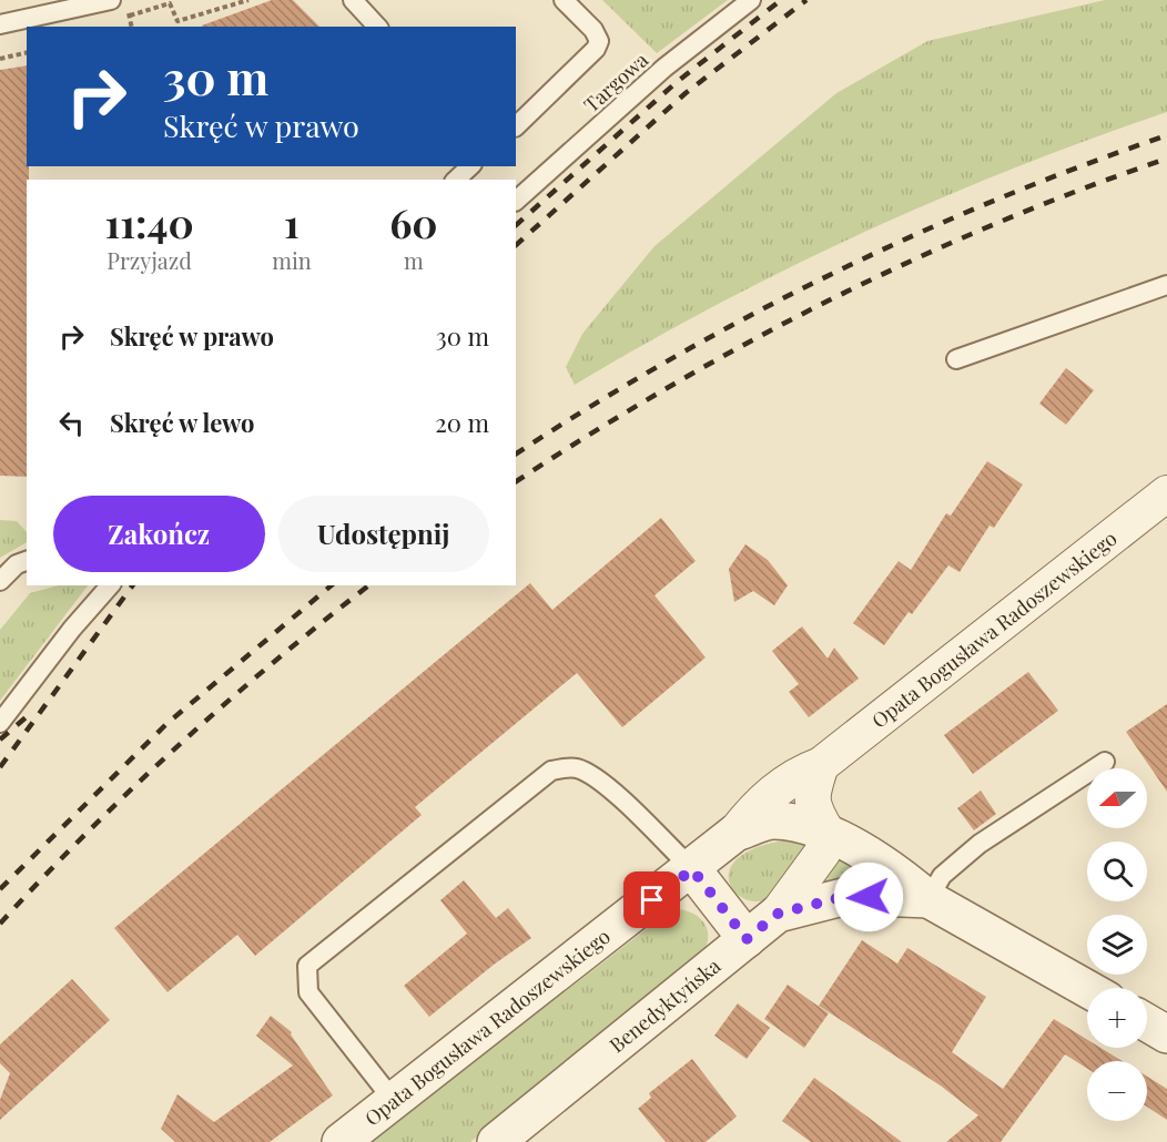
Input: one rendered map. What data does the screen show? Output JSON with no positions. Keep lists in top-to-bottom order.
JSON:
{
  "streets": {
    "street": ["Opata Bogusława Radoszewskiego", "Benedyktyńska"],
    "lane": ["Targowa"]
  },
  "crossings": [
    ["Opata Bogusława Radoszewskiego", "Benedyktyńska"]
  ],
  "north": "left",
  "page": {
    "turn": ["30 m", "Skręć w prawo"],
    "eta": [
      "11:40",
      "Przyjazd",
      "1",
      "min",
      "60",
      "m"
    ],
    "list": [
      {
        "name": "Skręć w prawo",
        "value": "30 m"
      },
      {
        "name": "Skręć w lewo",
        "value": "20 m"
      }
    ],
    "buttons": ["Zakończ", "Udostępnij"],
    "map_buttons": ["+", "−"]
  }
}
